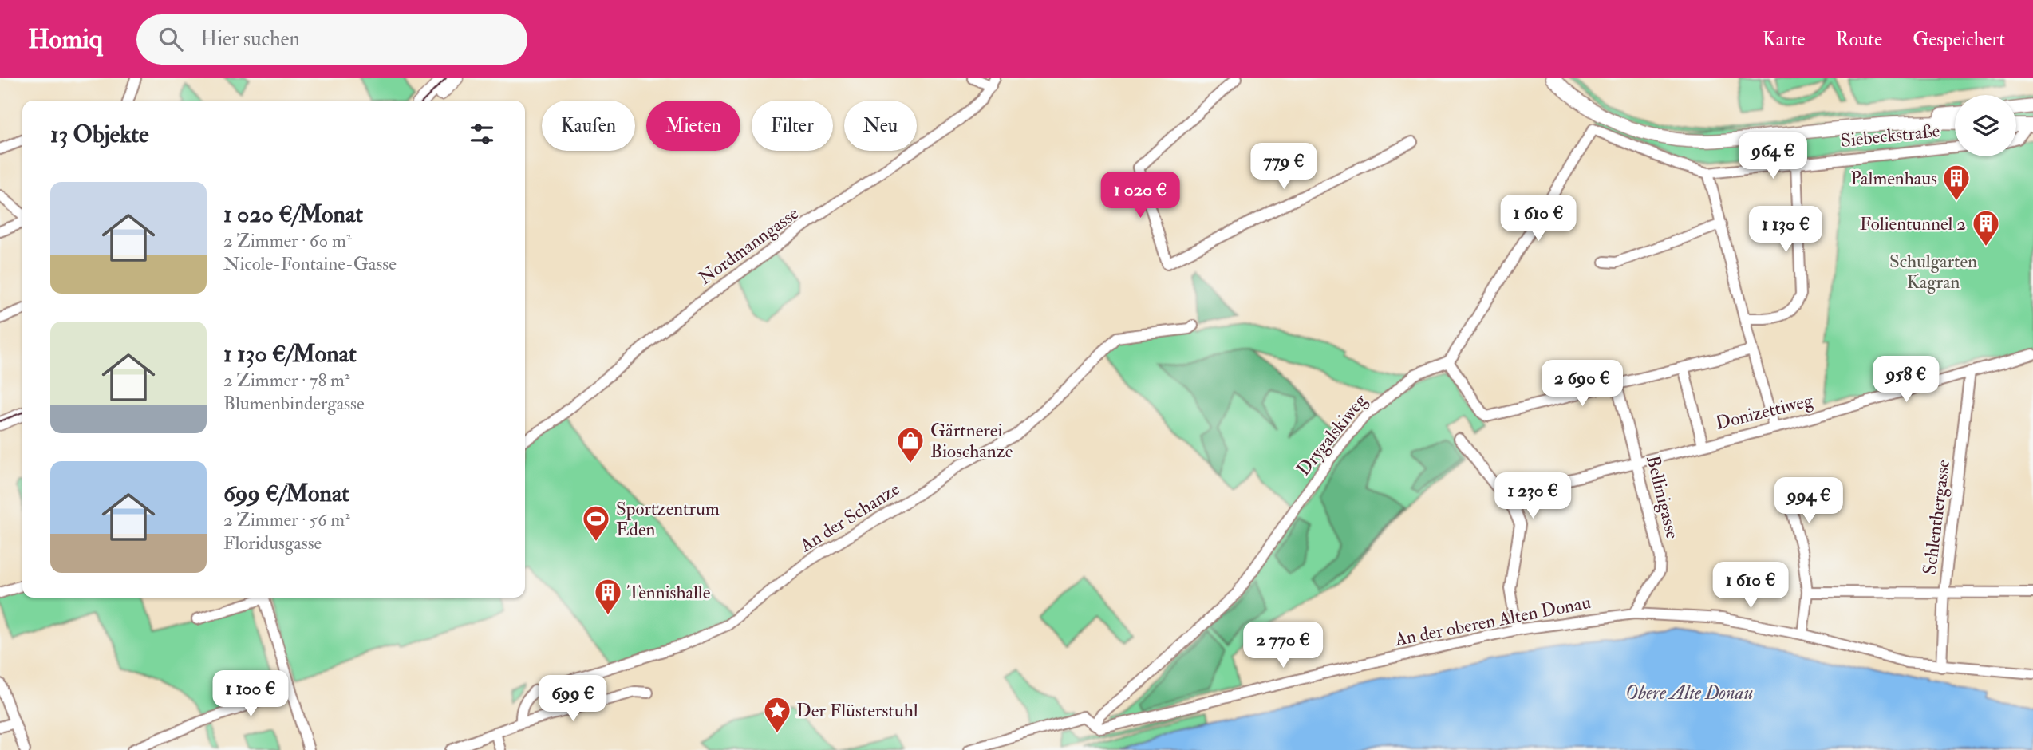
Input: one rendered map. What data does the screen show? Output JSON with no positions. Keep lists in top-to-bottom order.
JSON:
{
  "streets": {
    "main road": ["Siebeckstraße"],
    "street": [
      "Nordmanngasse",
      "Donizettiweg",
      "Drygalskiweg",
      "Bellinigasse",
      "An der Schanze",
      "Schlenthergasse",
      "An der oberen Alten Donau"
    ]
  },
  "crossings": [
    ["Siebeckstraße", "Drygalskiweg"],
    ["Donizettiweg", "Bellinigasse"],
    ["Donizettiweg", "Schlenthergasse"],
    ["Drygalskiweg", "An der oberen Alten Donau"],
    ["Bellinigasse", "An der oberen Alten Donau"],
    ["Schlenthergasse", "An der oberen Alten Donau"]
  ],
  "water": ["Obere Alte Donau"],
  "parks": ["Schulgarten Kagran"],
  "places": {
    "building": ["Palmenhaus", "Folientunnel 2", "Tennishalle"],
    "shop": ["Gärtnerei Bioschanze"],
    "sports": ["Sportzentrum Eden"],
    "place": ["Der Flüsterstuhl"]
  },
  "page": {
    "header": "Homiq",
    "search": "Hier suchen",
    "nav": ["Karte", "Route", "Gespeichert"],
    "chip": [
      "Kaufen",
      "Mieten",
      "Filter",
      "Neu"
    ],
    "heading": "13 Objekte",
    "price": [
      "964 €",
      "779 €",
      "1 020 €",
      "1 610 €",
      "1 130 €",
      "958 €",
      "2 690 €",
      "1 230 €",
      "994 €",
      "1 610 €",
      "2 770 €",
      "1 100 €",
      "699 €"
    ],
    "list": [
      {
        "name": "1 020 €/Monat",
        "note": "2 Zimmer · 60 m² · Nicole-Fontaine-Gasse"
      },
      {
        "name": "1 130 €/Monat",
        "note": "2 Zimmer · 78 m² · Blumenbindergasse"
      },
      {
        "name": "699 €/Monat",
        "note": "2 Zimmer · 56 m² · Floridusgasse"
      }
    ]
  }
}
